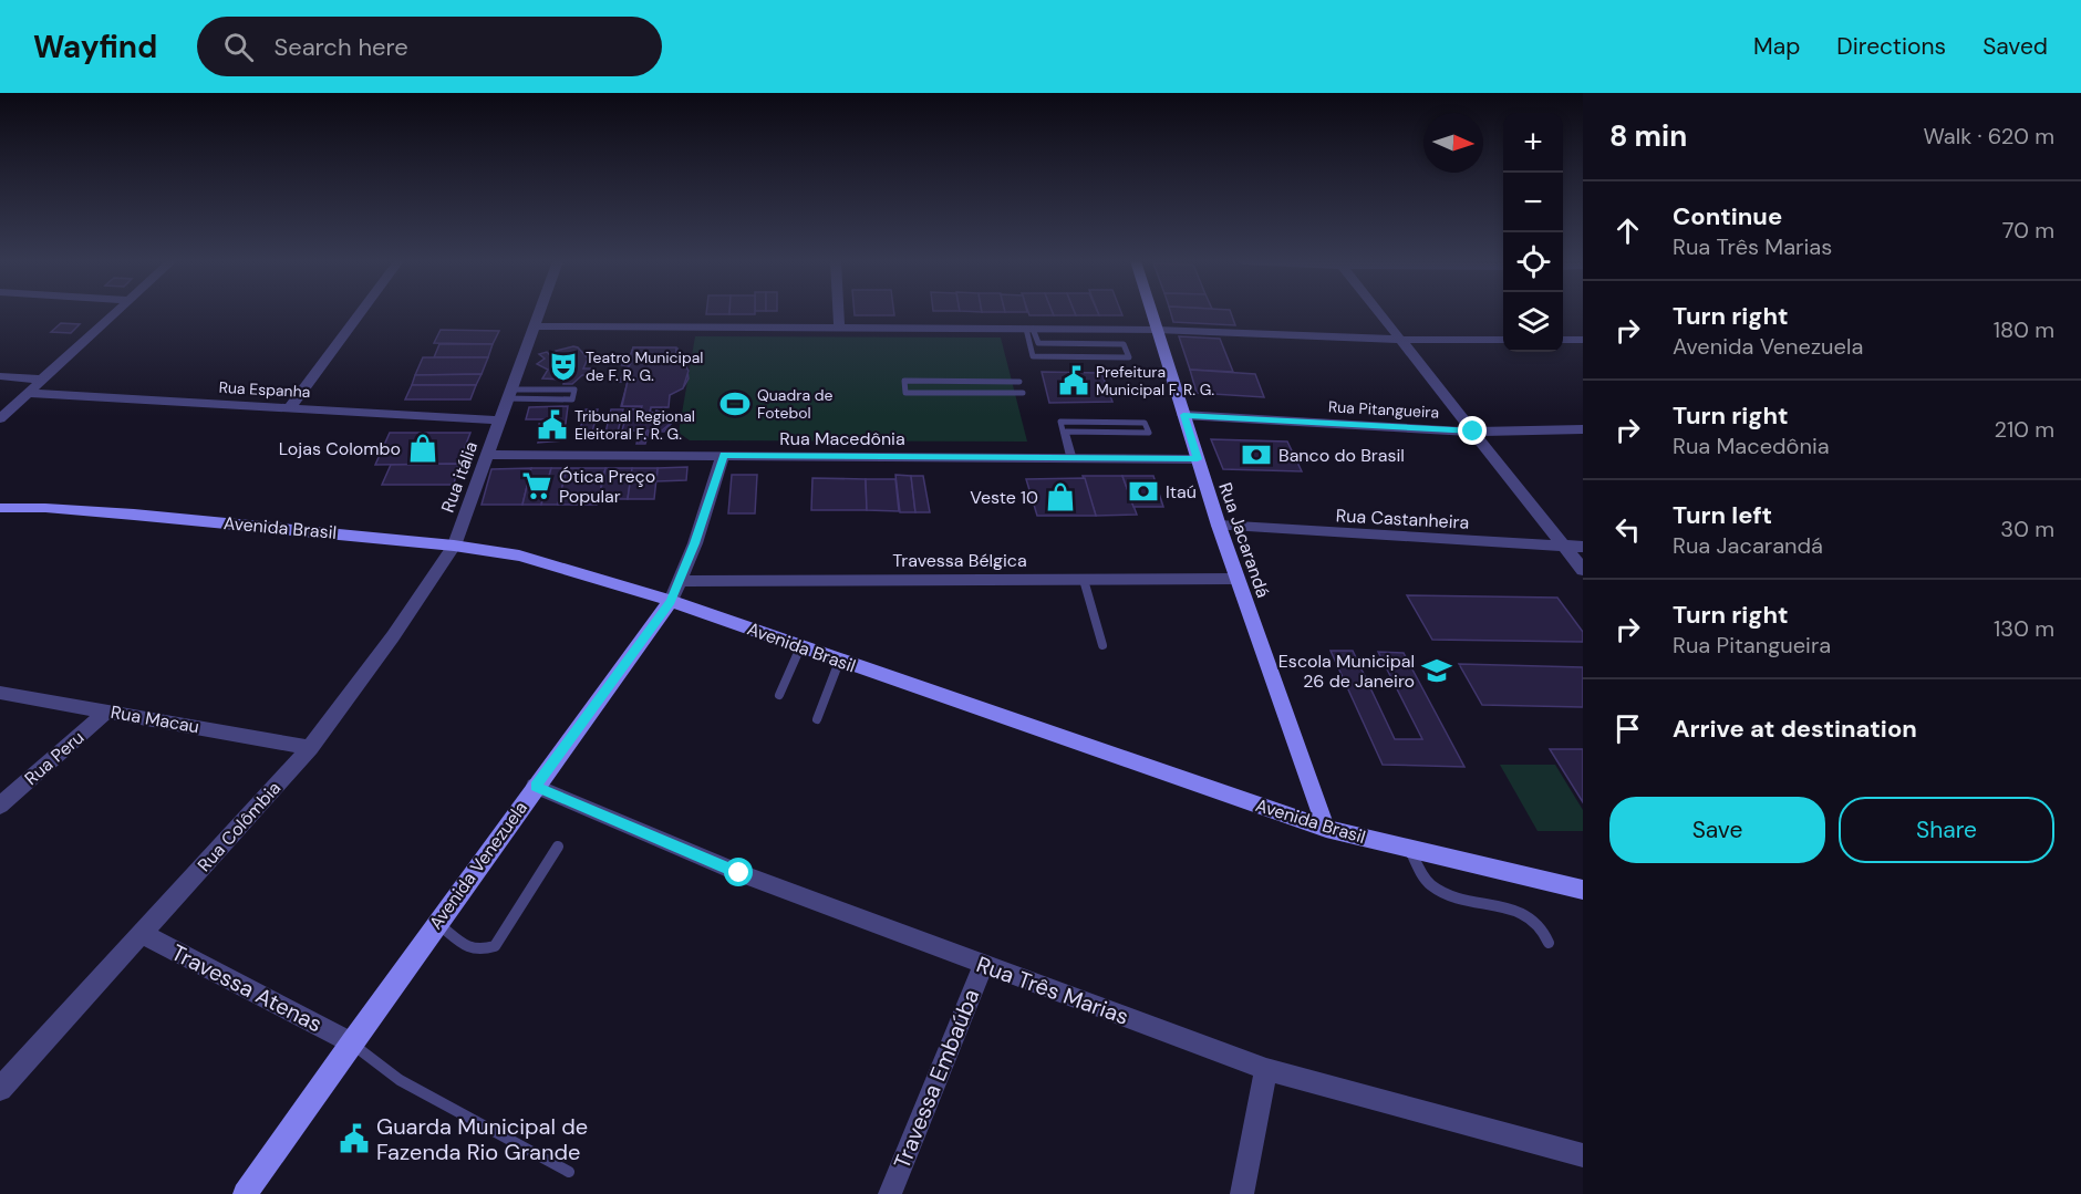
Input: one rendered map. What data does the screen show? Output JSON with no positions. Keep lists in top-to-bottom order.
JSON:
{
  "streets": {
    "main road": ["Avenida Brasil", "Rua Jacarandá", "Avenida Venezuela"],
    "street": [
      "Rua Espanha",
      "Rua Pitangueira",
      "Rua Macedônia",
      "Rua itália",
      "Rua Castanheira",
      "Travessa Bélgica",
      "Rua Macau",
      "Rua Peru",
      "Rua Colômbia",
      "Travessa Atenas",
      "Rua Três Marias",
      "Travessa Embaúba"
    ]
  },
  "crossings": [
    ["Rua Espanha", "Rua itália"],
    ["Rua Pitangueira", "Rua Jacarandá"],
    ["Rua Macedônia", "Rua itália"],
    ["Rua Macedônia", "Rua Jacarandá"],
    ["Rua Macedônia", "Avenida Venezuela"],
    ["Rua itália", "Avenida Brasil"],
    ["Rua itália", "Rua Colômbia"],
    ["Rua Castanheira", "Rua Jacarandá"],
    ["Avenida Brasil", "Rua Jacarandá"],
    ["Avenida Brasil", "Rua Colômbia"],
    ["Avenida Brasil", "Avenida Venezuela"],
    ["Rua Jacarandá", "Travessa Bélgica"],
    ["Travessa Bélgica", "Avenida Venezuela"],
    ["Rua Macau", "Rua Peru"],
    ["Rua Macau", "Rua Colômbia"],
    ["Rua Colômbia", "Travessa Atenas"],
    ["Avenida Venezuela", "Travessa Atenas"],
    ["Avenida Venezuela", "Rua Três Marias"],
    ["Rua Três Marias", "Travessa Embaúba"]
  ],
  "places": {
    "theatre": ["Teatro Municipal de F. R. G."],
    "public building": ["Prefeitura Municipal F. R. G.", "Tribunal Regional Eleitoral F. R. G.", "Guarda Municipal de Fazenda Rio Grande"],
    "sports": ["Quadra de Fotebol"],
    "shop": ["Lojas Colombo", "Veste 10"],
    "bank": ["Banco do Brasil", "Itaú"],
    "supermarket": ["Ótica Preço Popular"],
    "school or university": ["Escola Municipal 26 de Janeiro"]
  },
  "north": "right",
  "page": {
    "header": "Wayfind",
    "search": "Search here",
    "nav": ["Map", "Directions", "Saved"],
    "heading": ["8 min", "Walk · 620 m"],
    "map_buttons": ["+", "−"],
    "list": [
      ["Continue", "Rua Três Marias", "70 m"],
      ["Turn right", "Avenida Venezuela", "180 m"],
      ["Turn right", "Rua Macedônia", "210 m"],
      ["Turn left", "Rua Jacarandá", "30 m"],
      ["Turn right", "Rua Pitangueira", "130 m"],
      "Arrive at destination"
    ],
    "buttons": ["Save", "Share"]
  }
}
